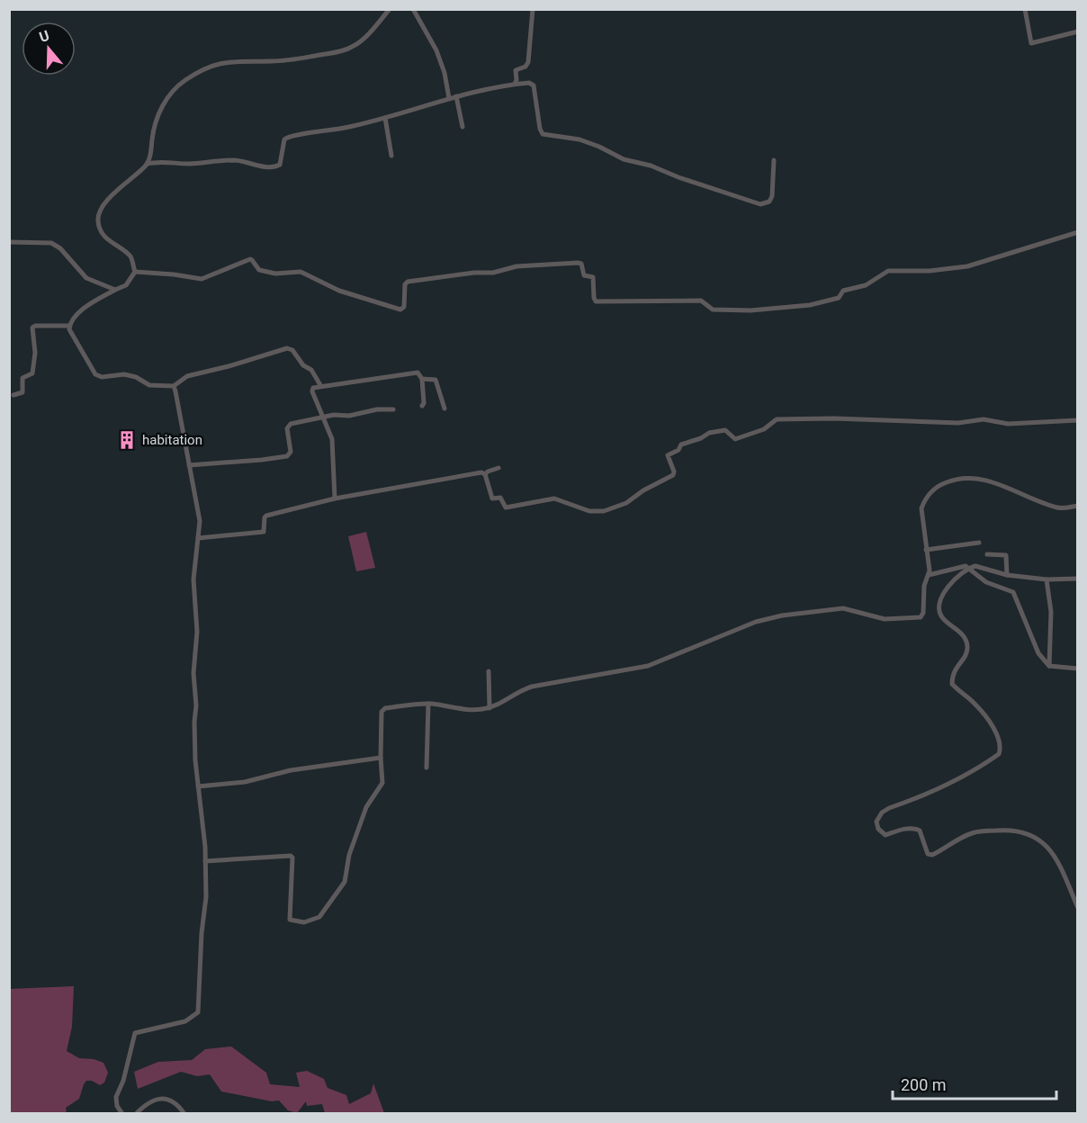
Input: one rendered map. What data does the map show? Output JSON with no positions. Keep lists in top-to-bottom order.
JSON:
{
  "places": {
    "building": ["habitation"]
  },
  "scale_bar": "200 m",
  "north": "top"
}
